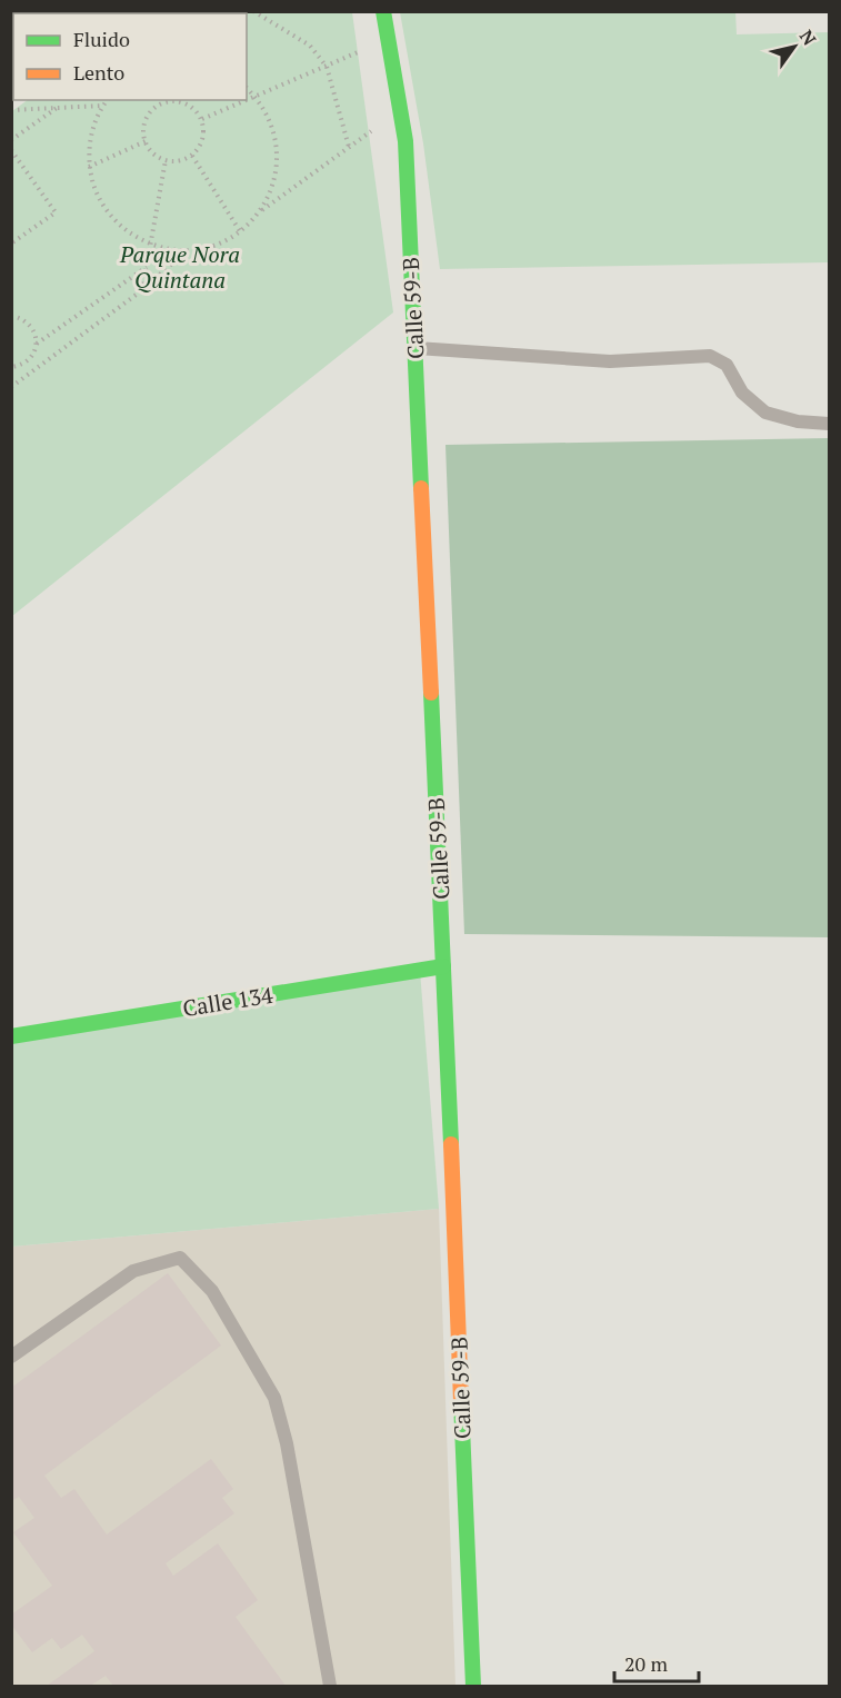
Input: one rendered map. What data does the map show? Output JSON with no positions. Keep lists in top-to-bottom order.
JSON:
{
  "streets": {
    "street": ["Calle 59-B", "Calle 134"]
  },
  "crossings": [
    ["Calle 59-B", "Calle 134"]
  ],
  "parks": ["Parque Nora Quintana"],
  "legend": ["Fluido", "Lento"],
  "scale_bar": "20 m",
  "north": "top right"
}
